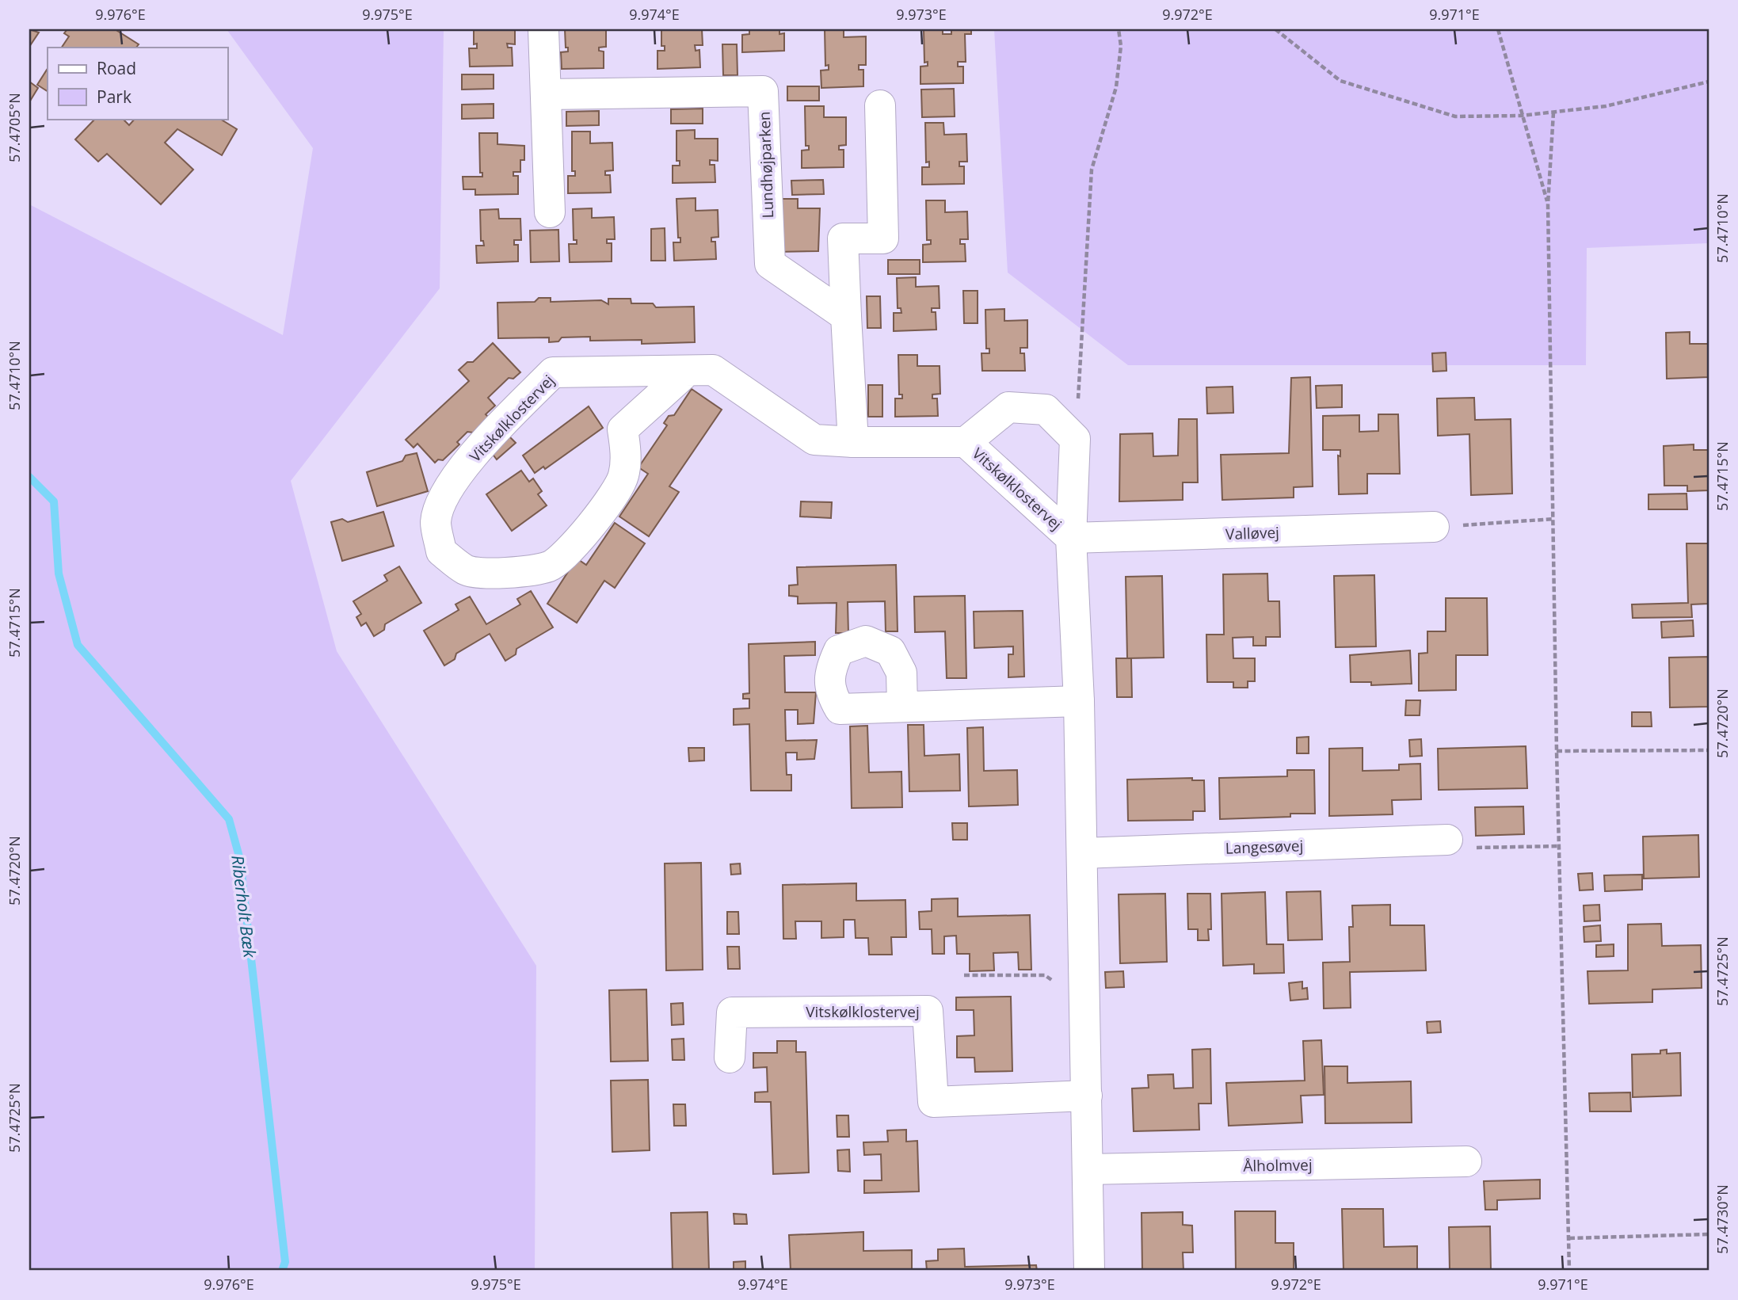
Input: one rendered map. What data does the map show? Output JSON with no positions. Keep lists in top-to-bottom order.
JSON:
{
  "streets": {
    "street": [
      "Lundhøjparken",
      "Vitskølklostervej",
      "Valløvej",
      "Langesøvej",
      "Ålholmvej"
    ]
  },
  "crossings": [
    ["Vitskølklostervej", "Valløvej"],
    ["Vitskølklostervej", "Langesøvej"],
    ["Vitskølklostervej", "Ålholmvej"]
  ],
  "water": ["Riberholt Bæk"],
  "legend": ["Road", "Park"],
  "coordinates": [
    "9.976°E",
    "9.975°E",
    "9.974°E",
    "9.973°E",
    "9.972°E",
    "9.971°E",
    "57.4705°N",
    "57.4710°N",
    "57.4715°N",
    "57.4720°N",
    "57.4725°N",
    "57.4730°N"
  ]
}
